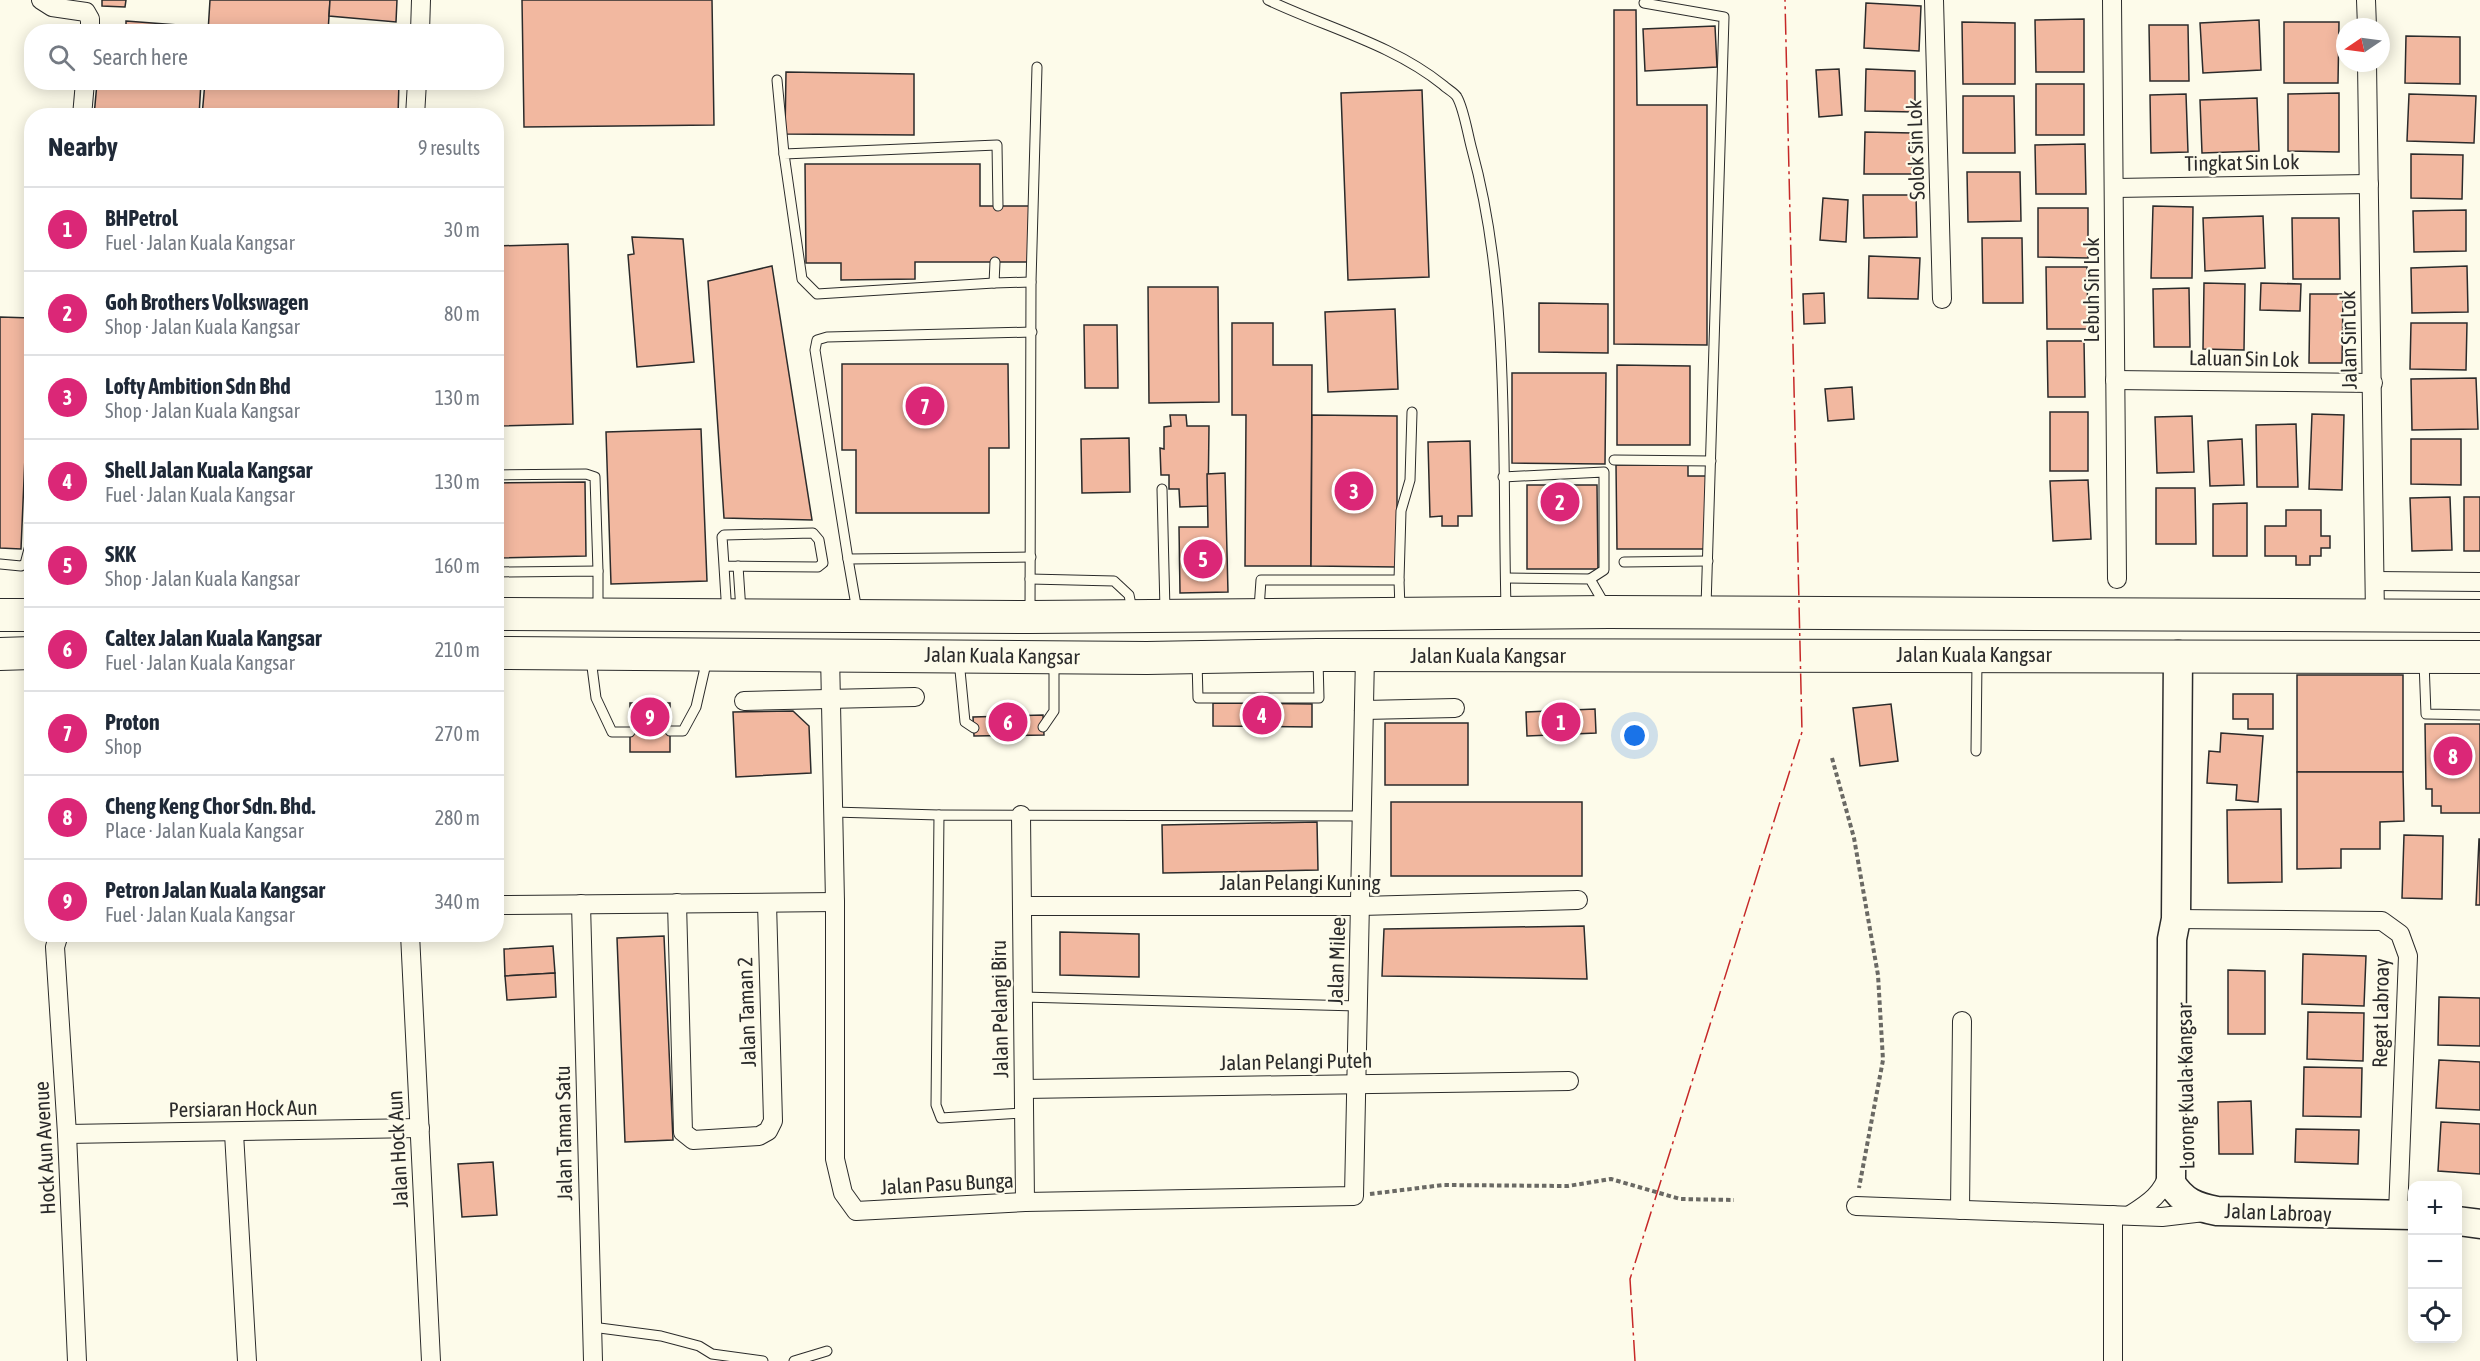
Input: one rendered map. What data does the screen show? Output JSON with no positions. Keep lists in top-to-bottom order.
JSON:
{
  "streets": {
    "highway": ["Jalan Kuala Kangsar"],
    "main road": ["Lorong Kuala Kangsar", "Jalan Labroay"],
    "street": [
      "Solok Sin Lok",
      "Tingkat Sin Lok",
      "Lebuh Sin Lok",
      "Jalan Sin Lok",
      "Laluan Sin Lok",
      "Jalan Pelangi Kuning",
      "Jalan Milee",
      "Jalan Pelangi Biru",
      "Jalan Taman 2",
      "Regat Labroay",
      "Jalan Pelangi Puteh",
      "Persiaran Hock Aun",
      "Jalan Taman Satu",
      "Hock Aun Avenue",
      "Jalan Hock Aun",
      "Jalan Pasu Bunga"
    ]
  },
  "crossings": [
    ["Tingkat Sin Lok", "Lebuh Sin Lok"],
    ["Tingkat Sin Lok", "Jalan Sin Lok"],
    ["Lebuh Sin Lok", "Laluan Sin Lok"],
    ["Jalan Sin Lok", "Laluan Sin Lok"],
    ["Jalan Sin Lok", "Jalan Kuala Kangsar"],
    ["Jalan Kuala Kangsar", "Jalan Milee"],
    ["Jalan Kuala Kangsar", "Lorong Kuala Kangsar"],
    ["Jalan Kuala Kangsar", "Jalan Pasu Bunga"],
    ["Jalan Pelangi Kuning", "Jalan Milee"],
    ["Jalan Pelangi Kuning", "Jalan Pelangi Biru"],
    ["Jalan Milee", "Jalan Pelangi Puteh"],
    ["Jalan Milee", "Jalan Pasu Bunga"],
    ["Jalan Pelangi Biru", "Jalan Pelangi Puteh"],
    ["Jalan Pelangi Biru", "Jalan Pasu Bunga"],
    ["Regat Labroay", "Lorong Kuala Kangsar"],
    ["Regat Labroay", "Jalan Labroay"],
    ["Lorong Kuala Kangsar", "Jalan Labroay"],
    ["Persiaran Hock Aun", "Hock Aun Avenue"],
    ["Persiaran Hock Aun", "Jalan Hock Aun"]
  ],
  "north": "left",
  "page": {
    "search": "Search here",
    "heading": ["Nearby", "9 results"],
    "list": [
      {
        "mark": "1",
        "name": "BHPetrol",
        "note": "Fuel · Jalan Kuala Kangsar",
        "value": "30 m"
      },
      {
        "mark": "2",
        "name": "Goh Brothers Volkswagen",
        "note": "Shop · Jalan Kuala Kangsar",
        "value": "80 m"
      },
      {
        "mark": "3",
        "name": "Lofty Ambition Sdn Bhd",
        "note": "Shop · Jalan Kuala Kangsar",
        "value": "130 m"
      },
      {
        "mark": "4",
        "name": "Shell Jalan Kuala Kangsar",
        "note": "Fuel · Jalan Kuala Kangsar",
        "value": "130 m"
      },
      {
        "mark": "5",
        "name": "SKK",
        "note": "Shop · Jalan Kuala Kangsar",
        "value": "160 m"
      },
      {
        "mark": "6",
        "name": "Caltex Jalan Kuala Kangsar",
        "note": "Fuel · Jalan Kuala Kangsar",
        "value": "210 m"
      },
      {
        "mark": "7",
        "name": "Proton",
        "note": "Shop",
        "value": "270 m"
      },
      {
        "mark": "8",
        "name": "Cheng Keng Chor Sdn. Bhd.",
        "note": "Place · Jalan Kuala Kangsar",
        "value": "280 m"
      },
      {
        "mark": "9",
        "name": "Petron Jalan Kuala Kangsar",
        "note": "Fuel · Jalan Kuala Kangsar",
        "value": "340 m"
      }
    ],
    "pins": [
      "7",
      "3",
      "2",
      "5",
      "4",
      "9",
      "1",
      "6",
      "8"
    ],
    "map_buttons": ["+", "−"]
  }
}
